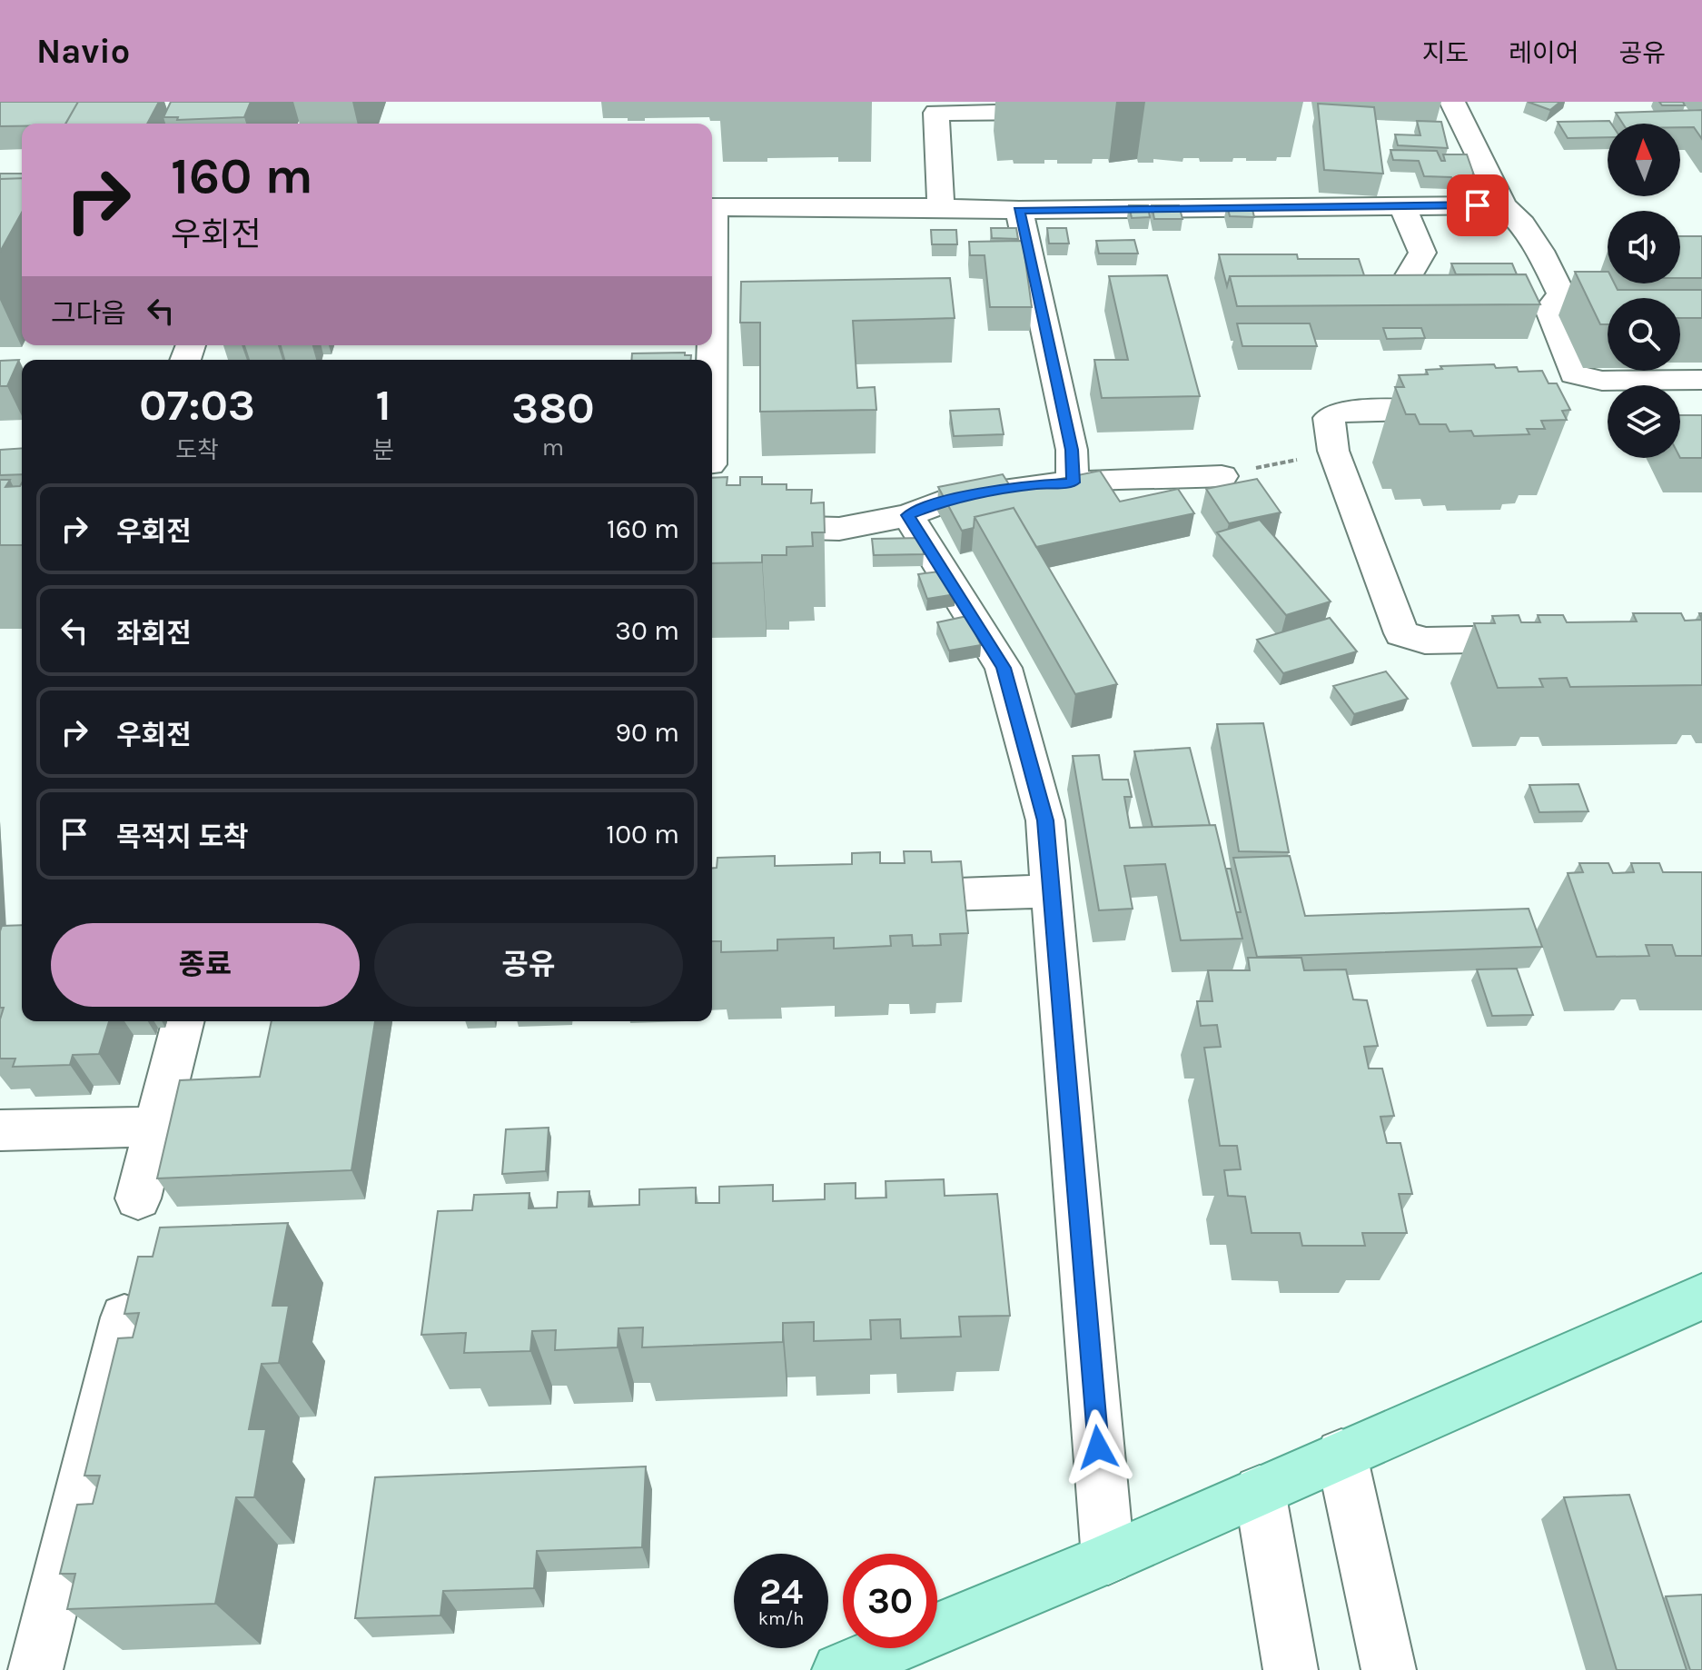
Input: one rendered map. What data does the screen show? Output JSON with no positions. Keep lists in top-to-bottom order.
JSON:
{
  "north": "top",
  "page": {
    "header": "Navio",
    "nav": ["지도", "레이어", "공유"],
    "turn": ["160 m", "우회전"],
    "then": "그다음",
    "eta": [
      "07:03",
      "도착",
      "1",
      "분",
      "380",
      "m"
    ],
    "list": [
      {
        "name": "우회전",
        "value": "160 m"
      },
      {
        "name": "좌회전",
        "value": "30 m"
      },
      {
        "name": "우회전",
        "value": "90 m"
      },
      {
        "name": "목적지 도착",
        "value": "100 m"
      }
    ],
    "buttons": ["종료", "공유"],
    "speed": "24 km/h",
    "limit": "30"
  }
}
